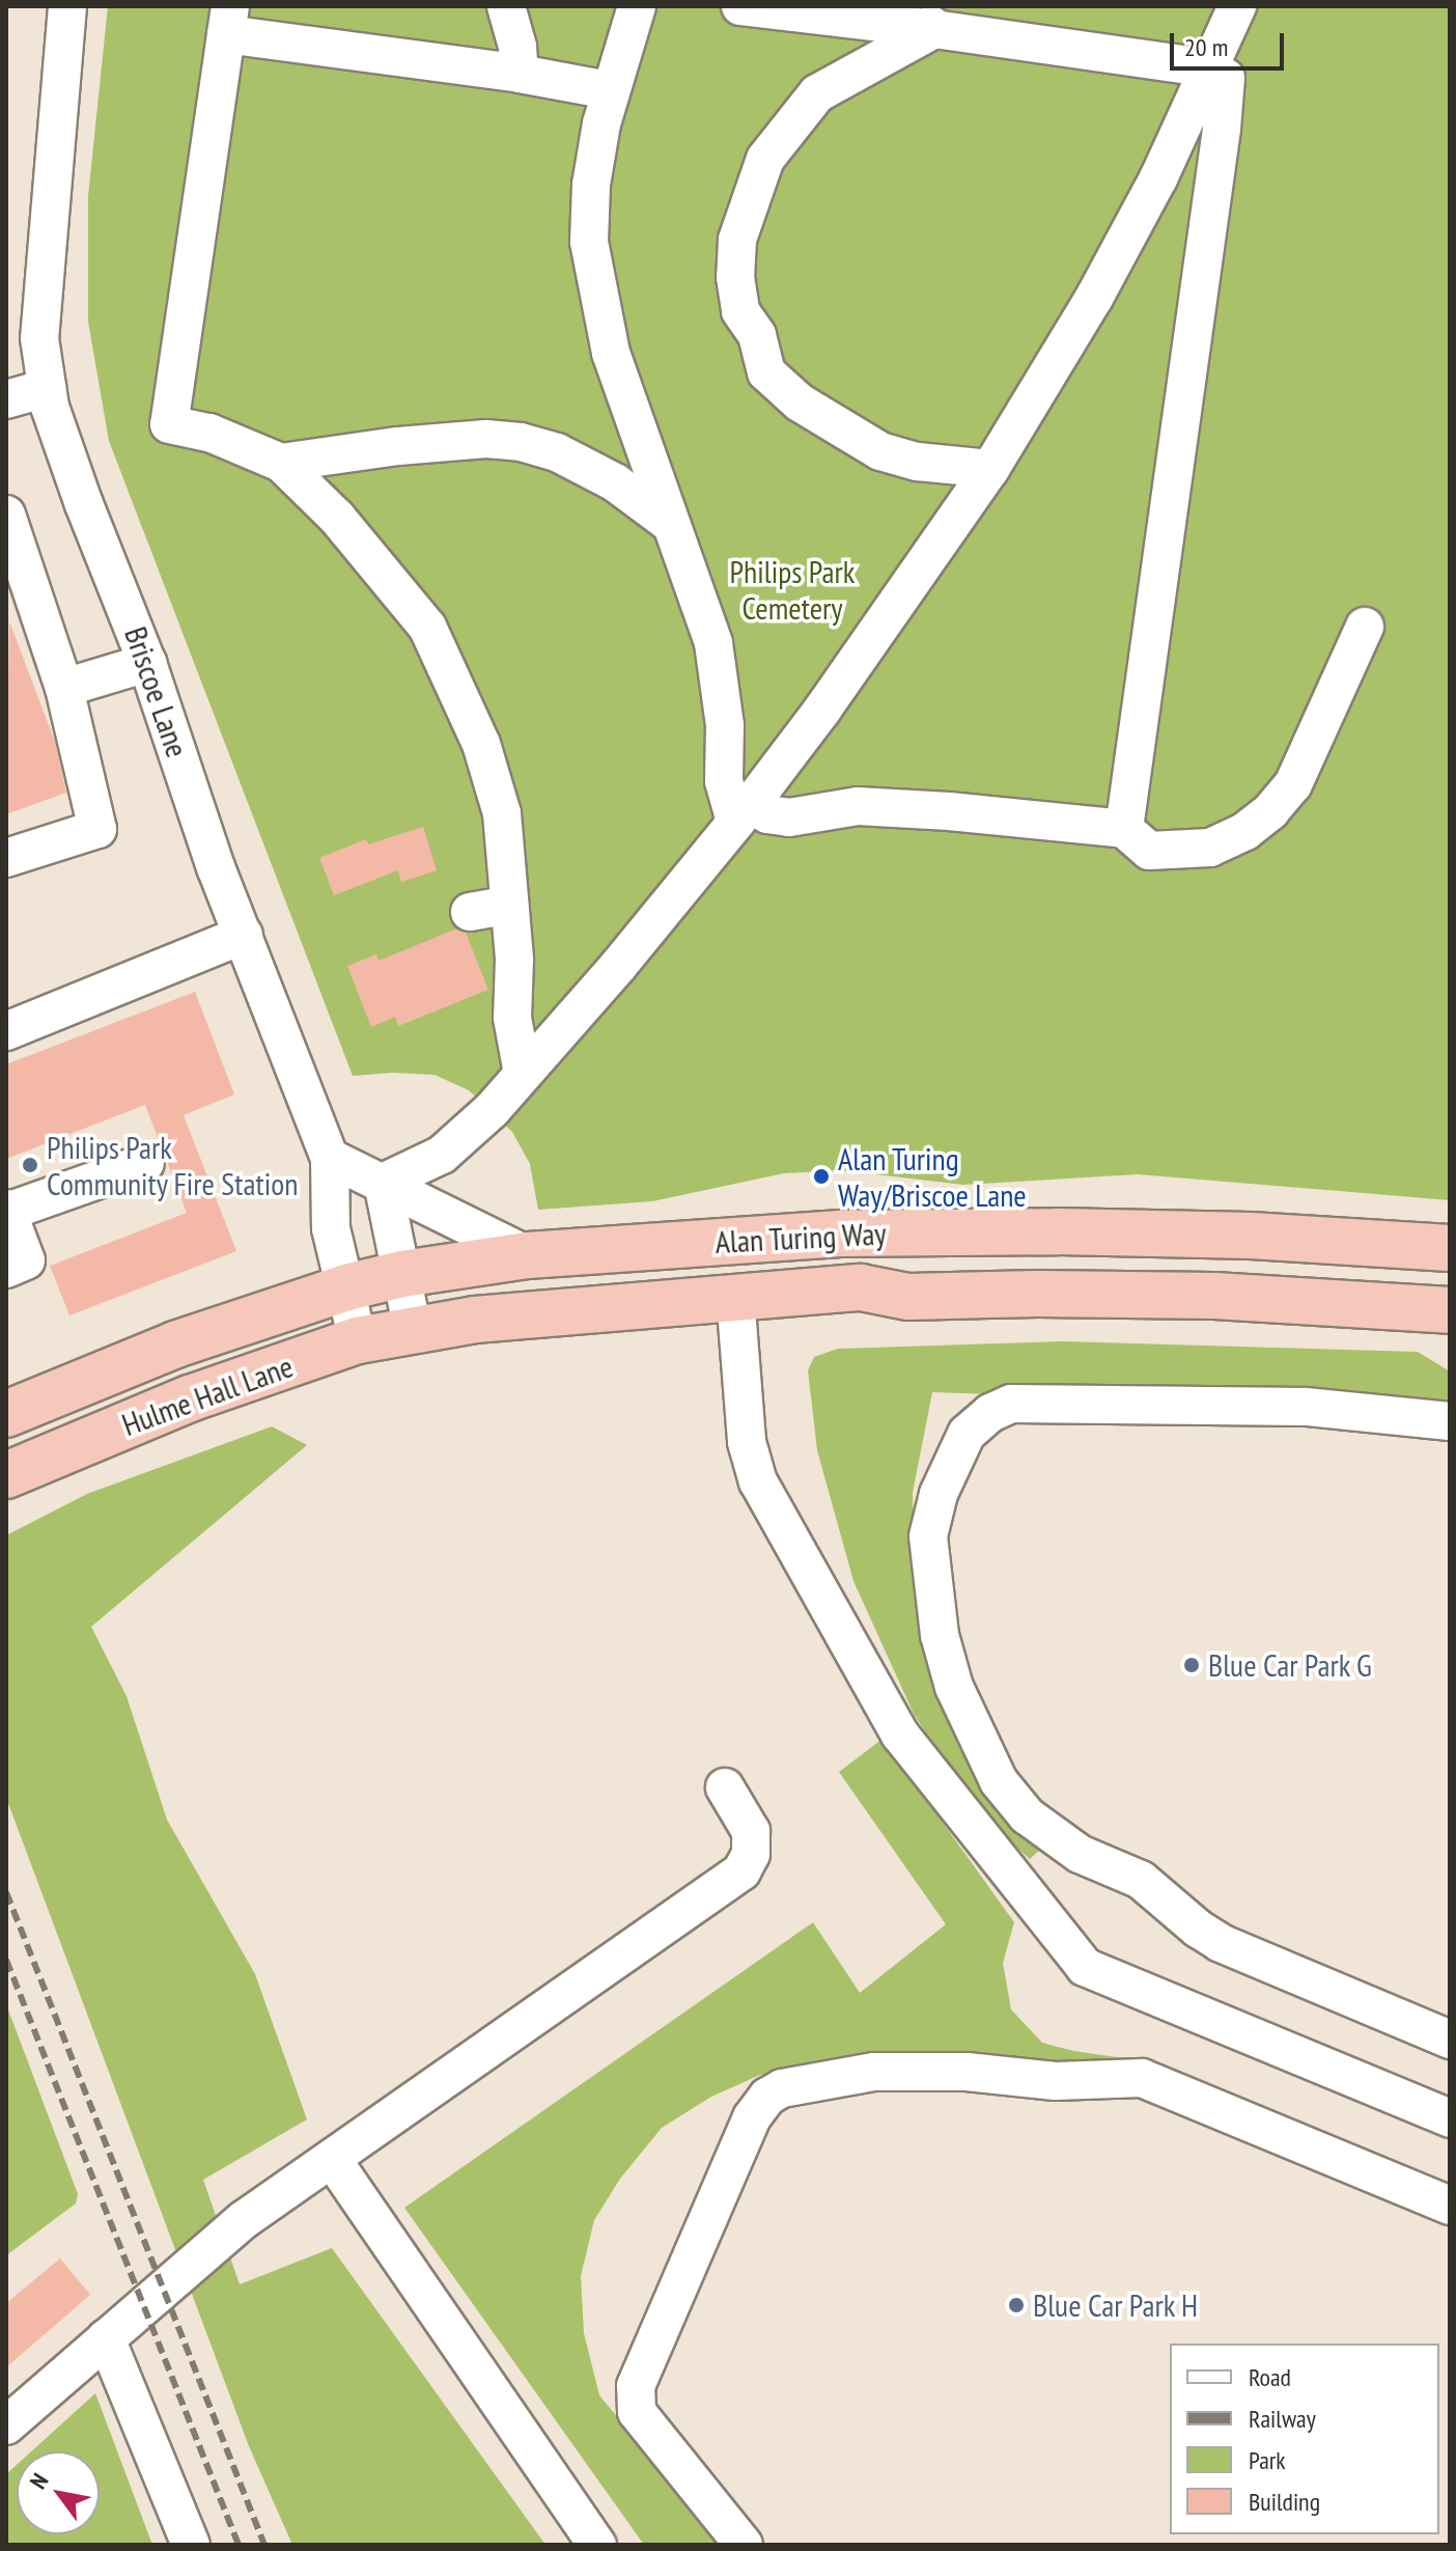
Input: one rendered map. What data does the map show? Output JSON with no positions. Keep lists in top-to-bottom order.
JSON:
{
  "streets": {
    "highway": ["Alan Turing Way", "Hulme Hall Lane"],
    "street": ["Briscoe Lane"]
  },
  "crossings": [
    ["Alan Turing Way", "Hulme Hall Lane"]
  ],
  "parks": ["Philips Park Cemetery"],
  "places": [
    "Philips Park Community Fire Station",
    "Alan Turing Way/Briscoe Lane",
    "Blue Car Park G",
    "Blue Car Park H"
  ],
  "legend": [
    "Road",
    "Railway",
    "Park",
    "Building"
  ],
  "scale_bar": "20 m",
  "north": "top left"
}
